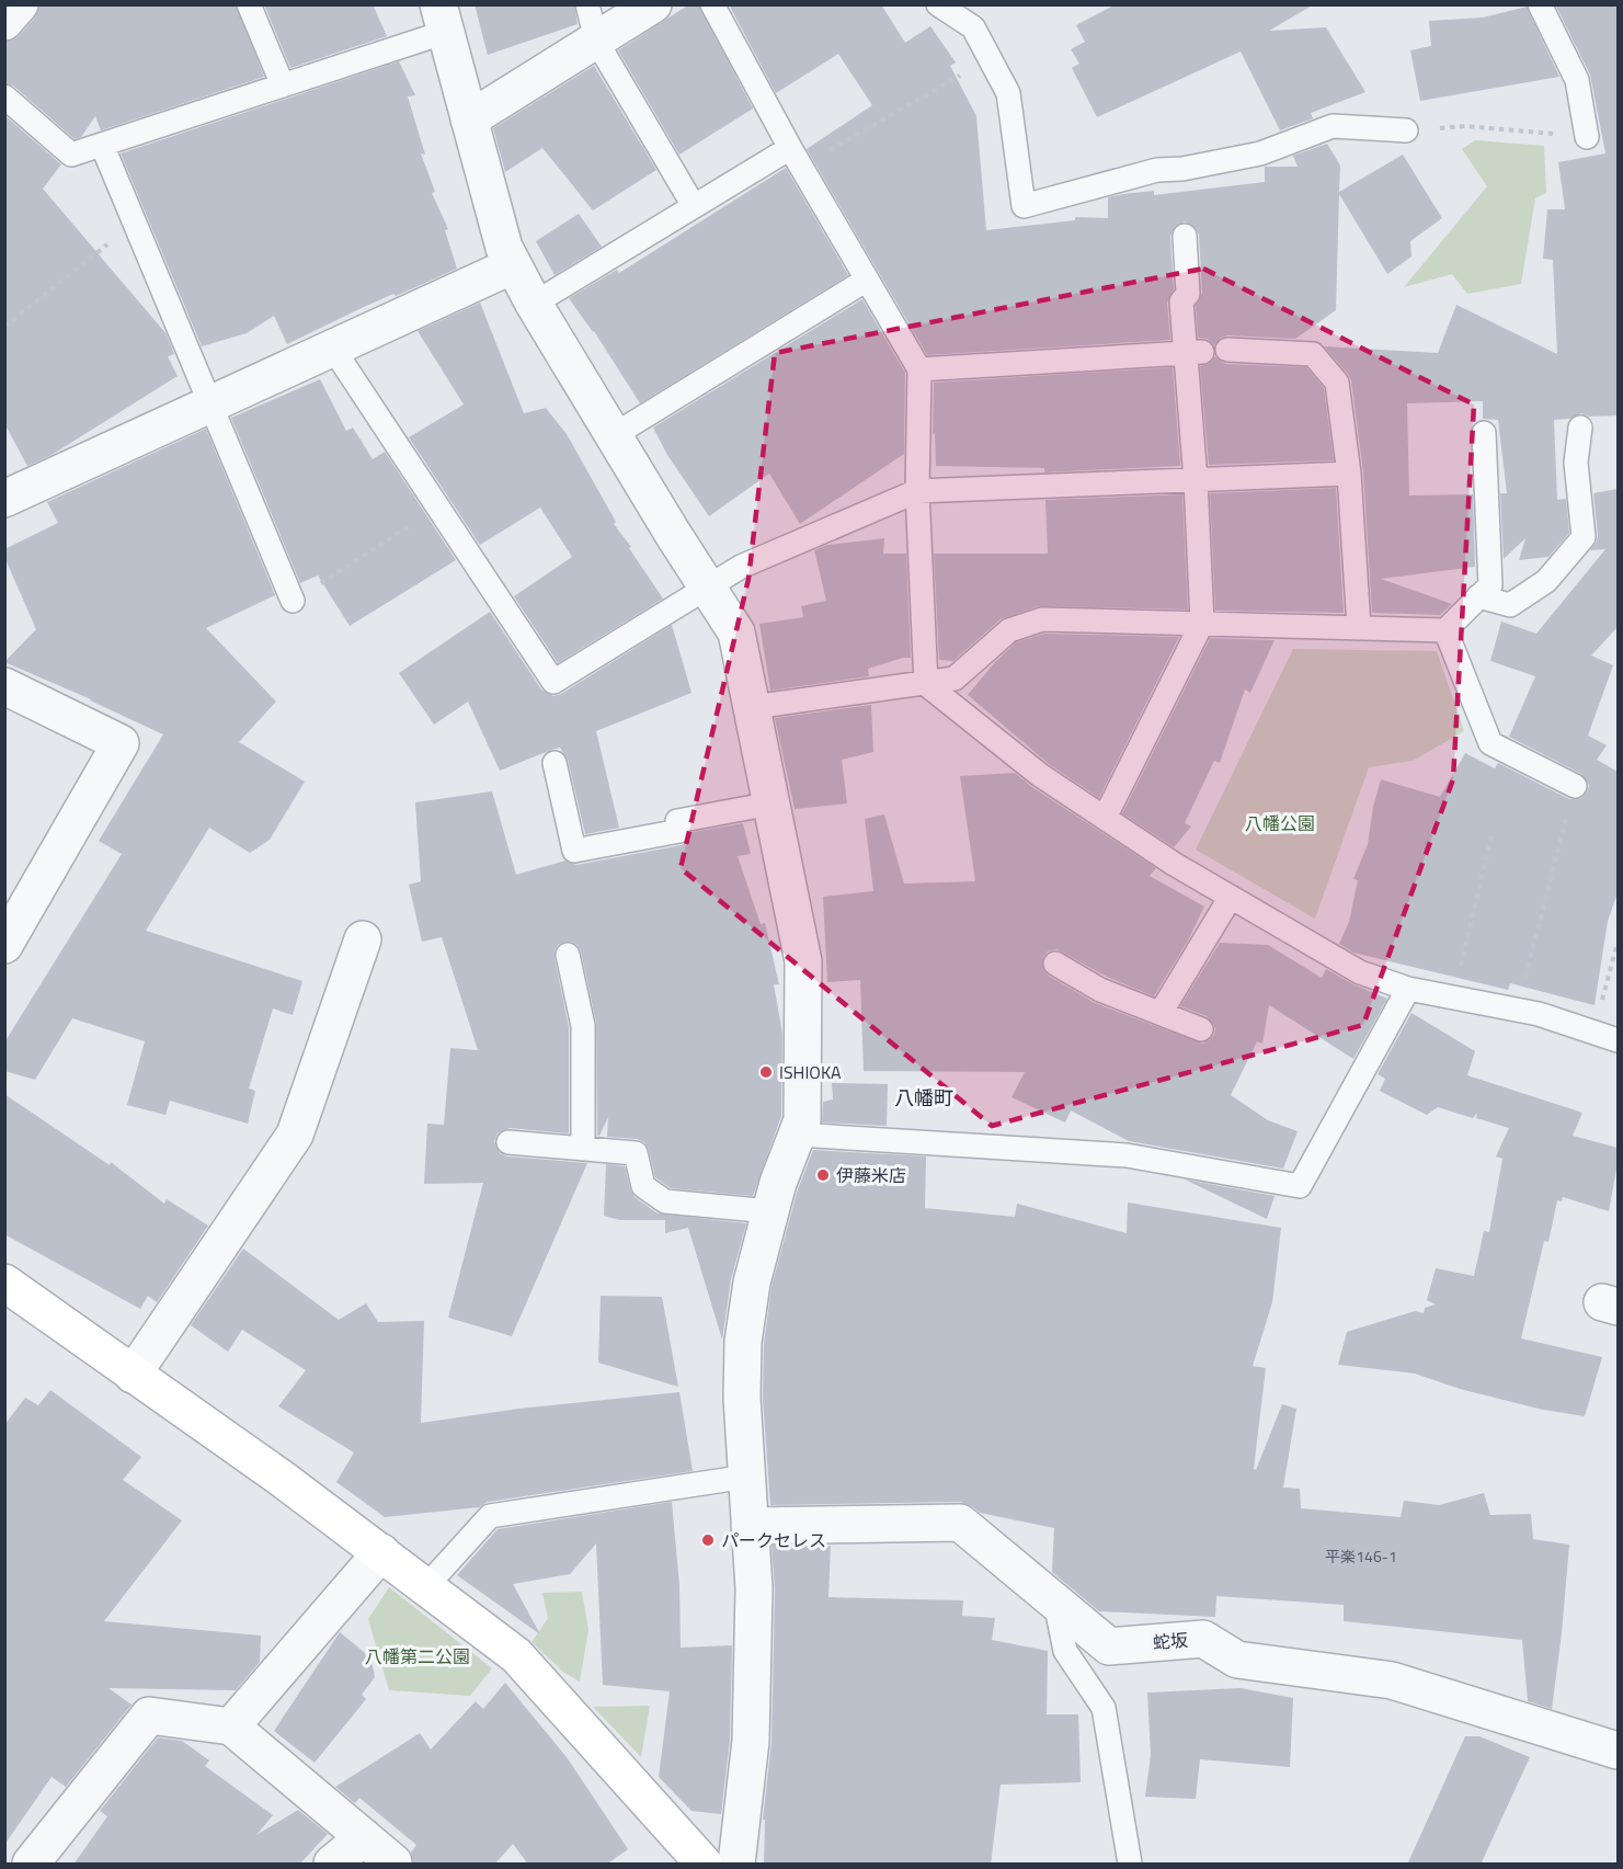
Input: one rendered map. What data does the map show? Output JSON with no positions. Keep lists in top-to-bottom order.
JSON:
{
  "streets": {
    "street": ["蛇坂"]
  },
  "districts": ["八幡町"],
  "parks": ["八幡公園", "八幡第二公園"],
  "places": ["ISHIOKA", "伊藤米店", "パークセレス"],
  "house_numbers": ["平楽146-1"]
}
